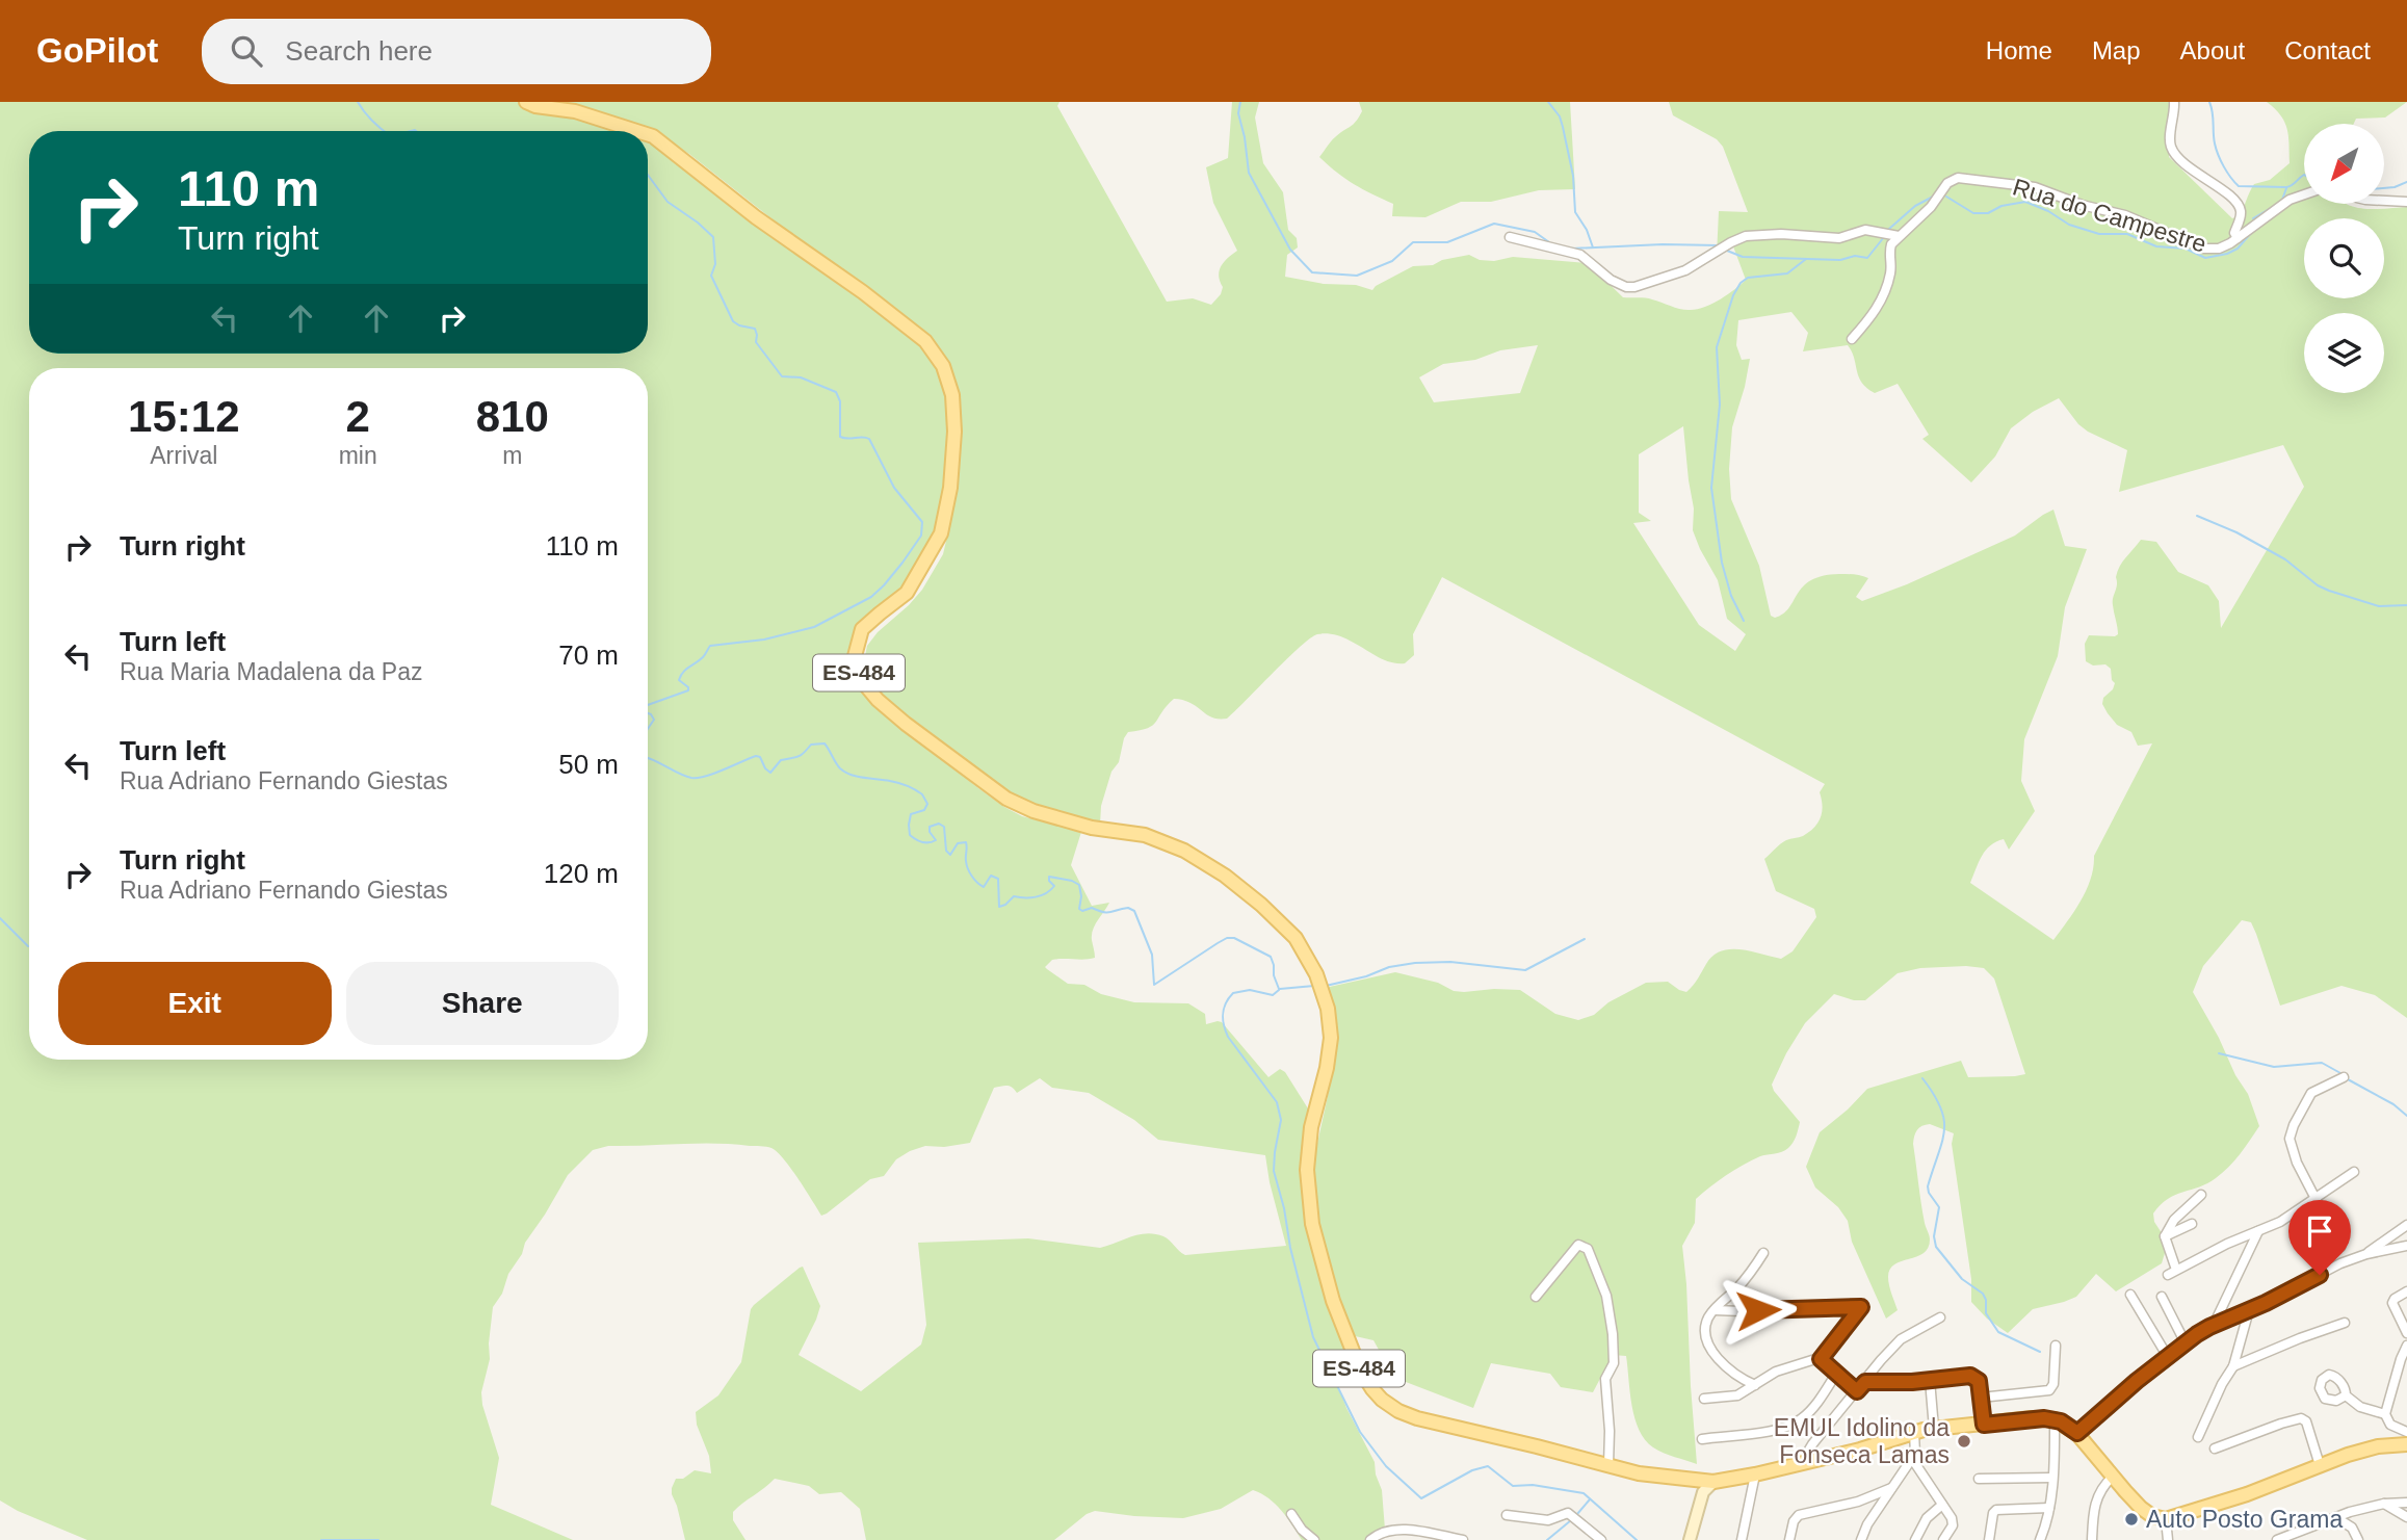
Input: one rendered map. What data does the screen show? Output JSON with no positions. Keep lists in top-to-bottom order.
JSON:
{
  "streets": {
    "main road": ["ES-484"],
    "street": ["Rua do Campestre"]
  },
  "places": ["EMUL Idolino da Fonseca Lamas", "Auto Posto Grama"],
  "north": "bottom left",
  "page": {
    "header": "GoPilot",
    "search": "Search here",
    "nav": [
      "Home",
      "Map",
      "About",
      "Contact"
    ],
    "turn": ["110 m", "Turn right"],
    "eta": [
      "15:12",
      "Arrival",
      "2",
      "min",
      "810",
      "m"
    ],
    "list": [
      {
        "name": "Turn right",
        "value": "110 m"
      },
      {
        "name": "Turn left",
        "note": "Rua Maria Madalena da Paz",
        "value": "70 m"
      },
      {
        "name": "Turn left",
        "note": "Rua Adriano Fernando Giestas",
        "value": "50 m"
      },
      {
        "name": "Turn right",
        "note": "Rua Adriano Fernando Giestas",
        "value": "120 m"
      }
    ],
    "buttons": ["Exit", "Share"]
  }
}
